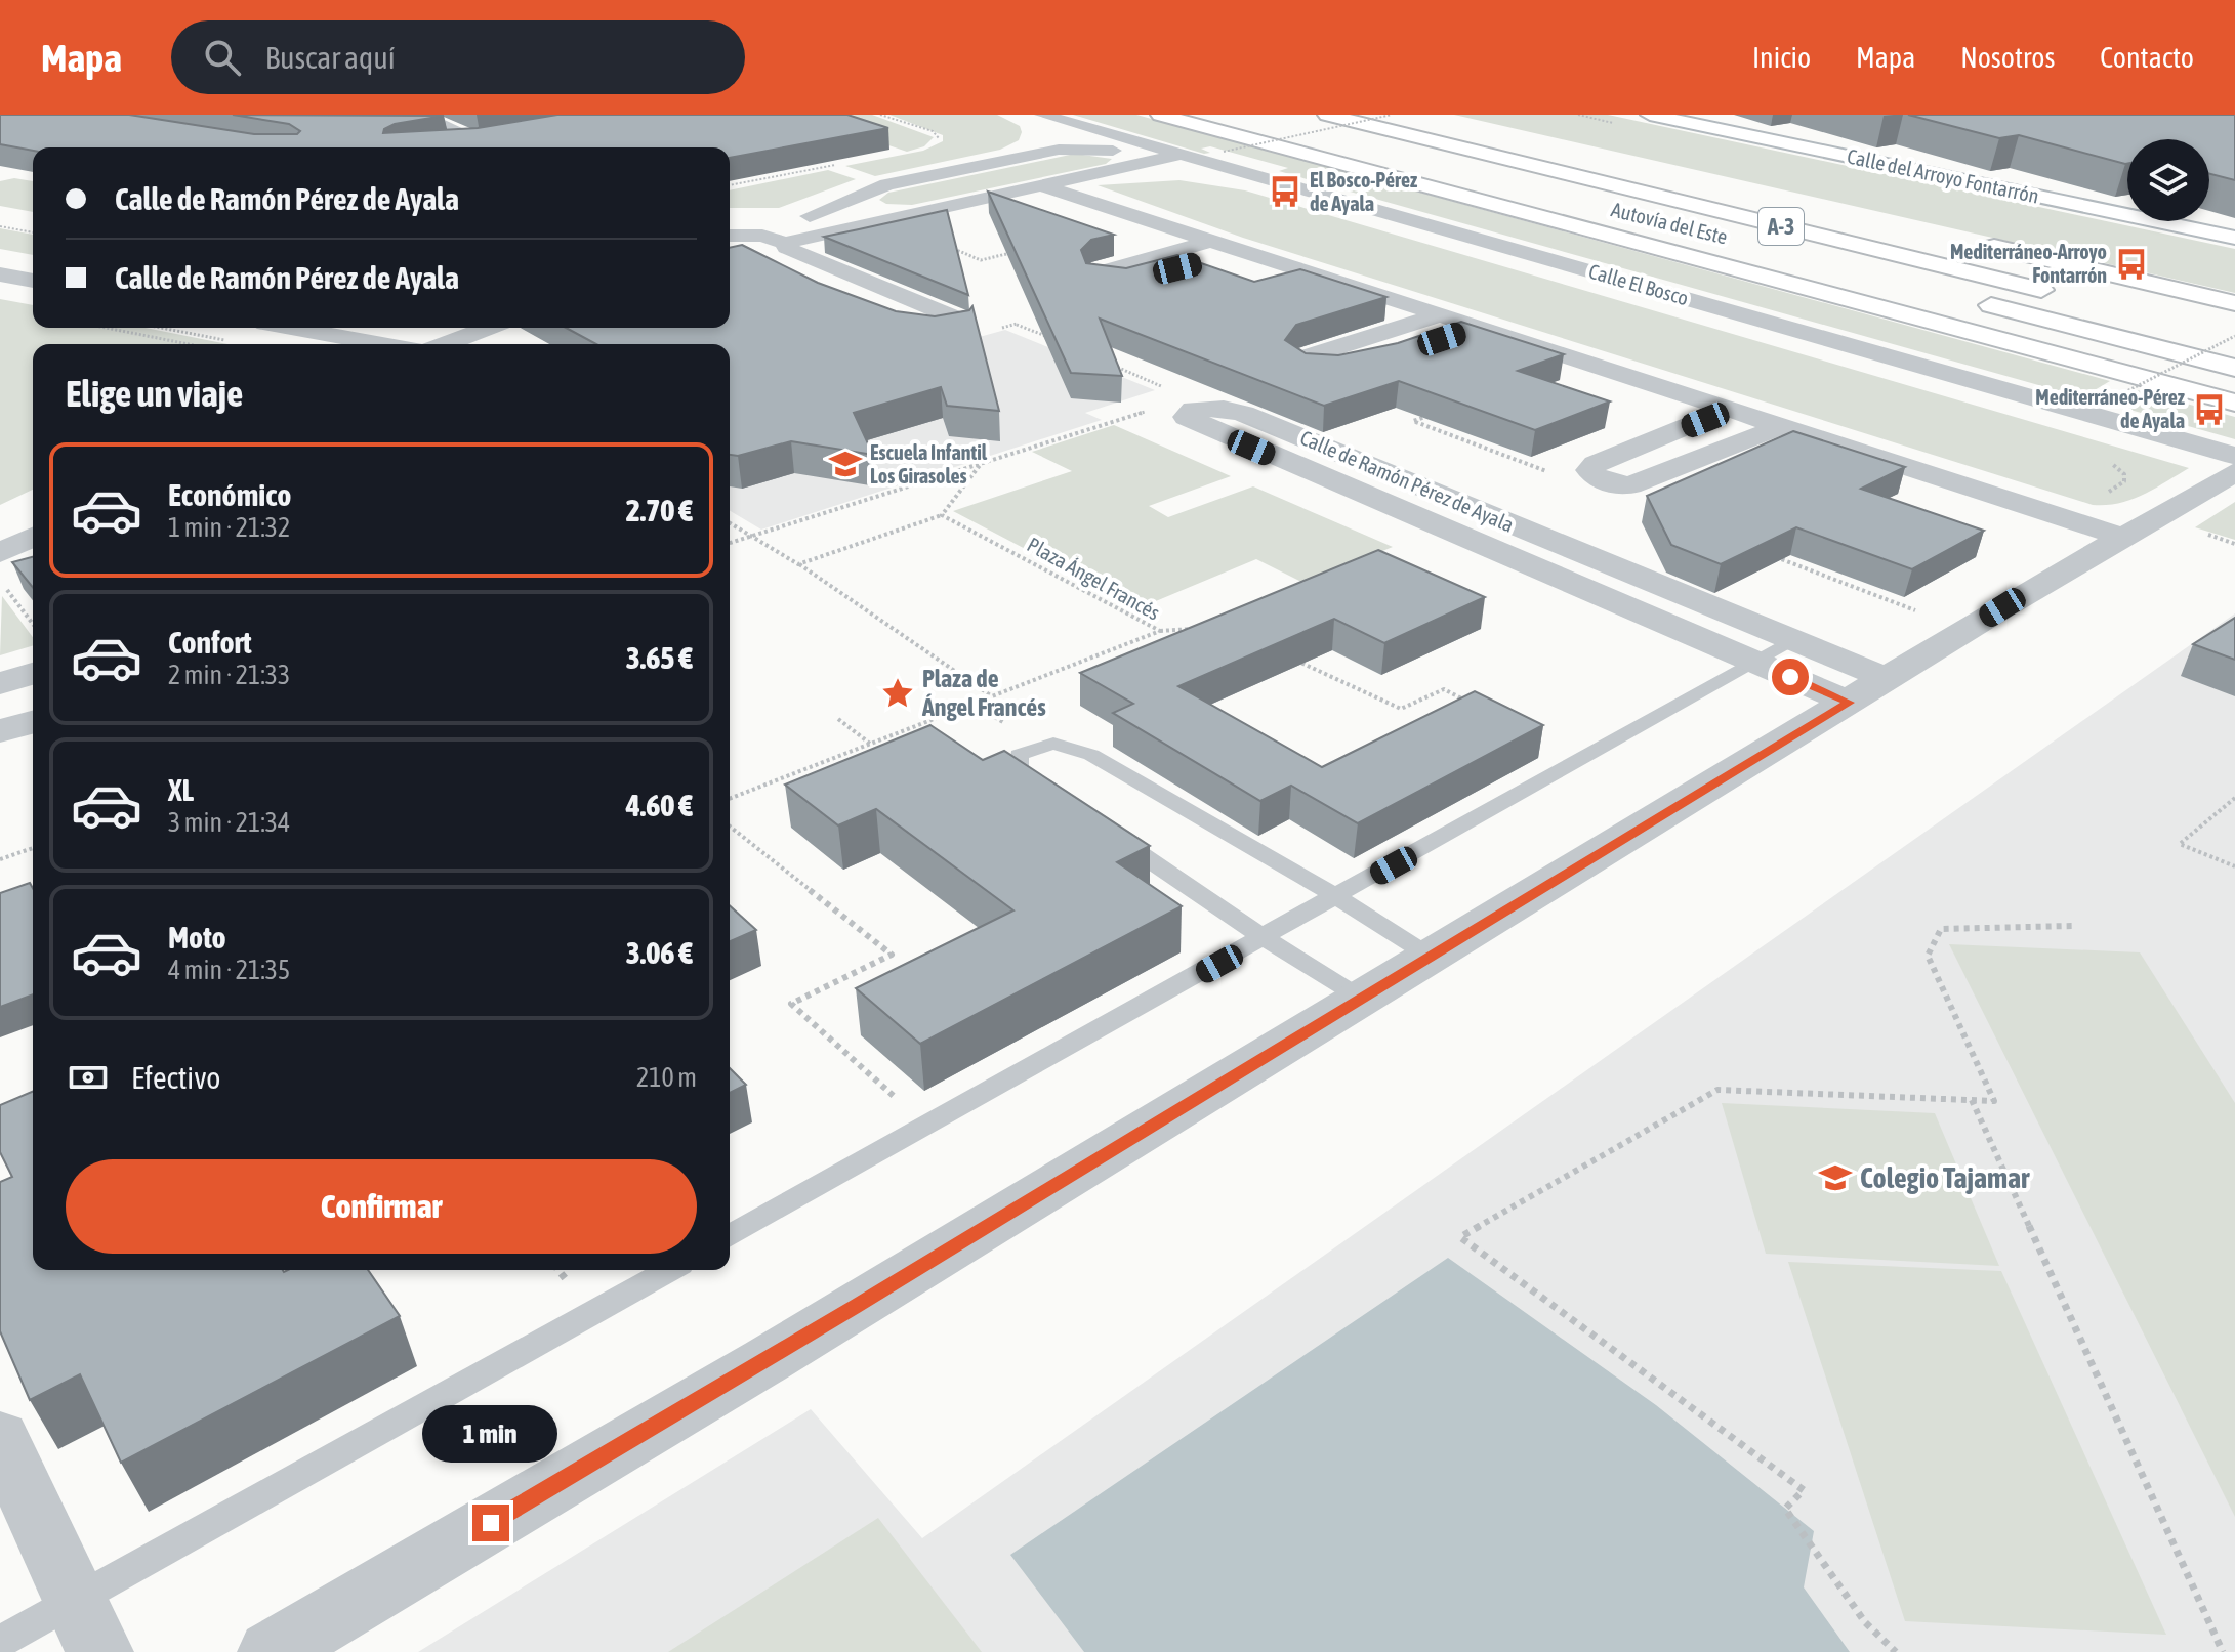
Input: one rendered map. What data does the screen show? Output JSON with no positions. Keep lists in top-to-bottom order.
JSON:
{
  "streets": {
    "main road": ["Calle del Arroyo Fontarrón", "Autovía del Este", "A-3"],
    "street": ["Calle El Bosco", "Calle de Ramón Pérez de Ayala"],
    "path": ["Plaza Ángel Francés"]
  },
  "places": {
    "bus stop": ["El Bosco-Pérez de Ayala", "Mediterráneo-Arroyo Fontarrón", "Mediterráneo-Pérez de Ayala"],
    "school or university": ["Escuela Infantil Los Girasoles", "Colegio Tajamar"],
    "place": ["Plaza de Ángel Francés"]
  },
  "page": {
    "header": "Mapa",
    "search": "Buscar aquí",
    "nav": [
      "Inicio",
      "Mapa",
      "Nosotros",
      "Contacto"
    ],
    "banner": ["Calle de Ramón Pérez de Ayala", "Calle de Ramón Pérez de Ayala"],
    "heading": "Elige un viaje",
    "list": [
      {
        "name": "Económico",
        "note": "1 min · 21:32",
        "value": "2.70 €"
      },
      {
        "name": "Confort",
        "note": "2 min · 21:33",
        "value": "3.65 €"
      },
      {
        "name": "XL",
        "note": "3 min · 21:34",
        "value": "4.60 €"
      },
      {
        "name": "Moto",
        "note": "4 min · 21:35",
        "value": "3.06 €"
      }
    ],
    "pay": ["Efectivo", "210 m"],
    "buttons": "Confirmar",
    "bubble": "1 min"
  }
}
